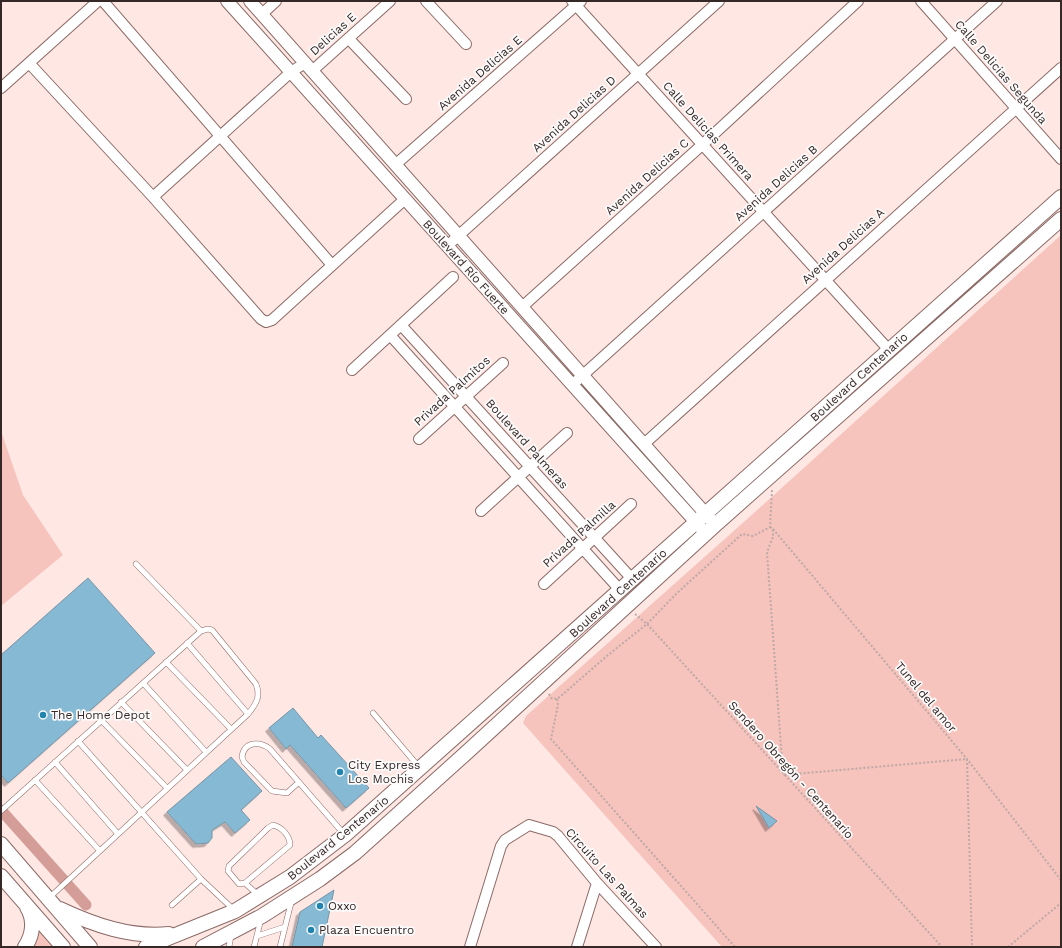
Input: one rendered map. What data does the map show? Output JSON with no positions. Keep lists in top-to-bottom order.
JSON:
{
  "streets": {
    "main road": ["Boulevard Centenario"],
    "street": [
      "Delicias E",
      "Calle Delicias Segunda",
      "Avenida Delicias E",
      "Avenida Delicias D",
      "Calle Delicias Primera",
      "Avenida Delicias C",
      "Avenida Delicias B",
      "Avenida Delicias A",
      "Boulevard Río Fuerte",
      "Privada Palmitos",
      "Boulevard Palmeras",
      "Privada Palmilla",
      "Circuito Las Palmas"
    ],
    "path": ["Tunel del amor", "Sendero Obregón - Centenario"]
  },
  "crossings": [
    ["Delicias E", "Boulevard Río Fuerte"],
    ["Calle Delicias Segunda", "Avenida Delicias B"],
    ["Calle Delicias Segunda", "Avenida Delicias A"],
    ["Avenida Delicias E", "Calle Delicias Primera"],
    ["Avenida Delicias E", "Boulevard Río Fuerte"],
    ["Avenida Delicias D", "Calle Delicias Primera"],
    ["Avenida Delicias D", "Boulevard Río Fuerte"],
    ["Calle Delicias Primera", "Avenida Delicias C"],
    ["Calle Delicias Primera", "Avenida Delicias B"],
    ["Calle Delicias Primera", "Avenida Delicias A"],
    ["Calle Delicias Primera", "Boulevard Centenario"],
    ["Avenida Delicias C", "Boulevard Río Fuerte"],
    ["Avenida Delicias B", "Boulevard Río Fuerte"],
    ["Avenida Delicias A", "Boulevard Río Fuerte"],
    ["Boulevard Río Fuerte", "Boulevard Centenario"],
    ["Boulevard Centenario", "Boulevard Palmeras"],
    ["Boulevard Centenario", "Sendero Obregón - Centenario"],
    ["Privada Palmitos", "Boulevard Palmeras"],
    ["Boulevard Palmeras", "Privada Palmilla"]
  ],
  "places": [
    "The Home Depot",
    "City Express Los Mochis",
    "Oxxo",
    "Plaza Encuentro"
  ]
}
